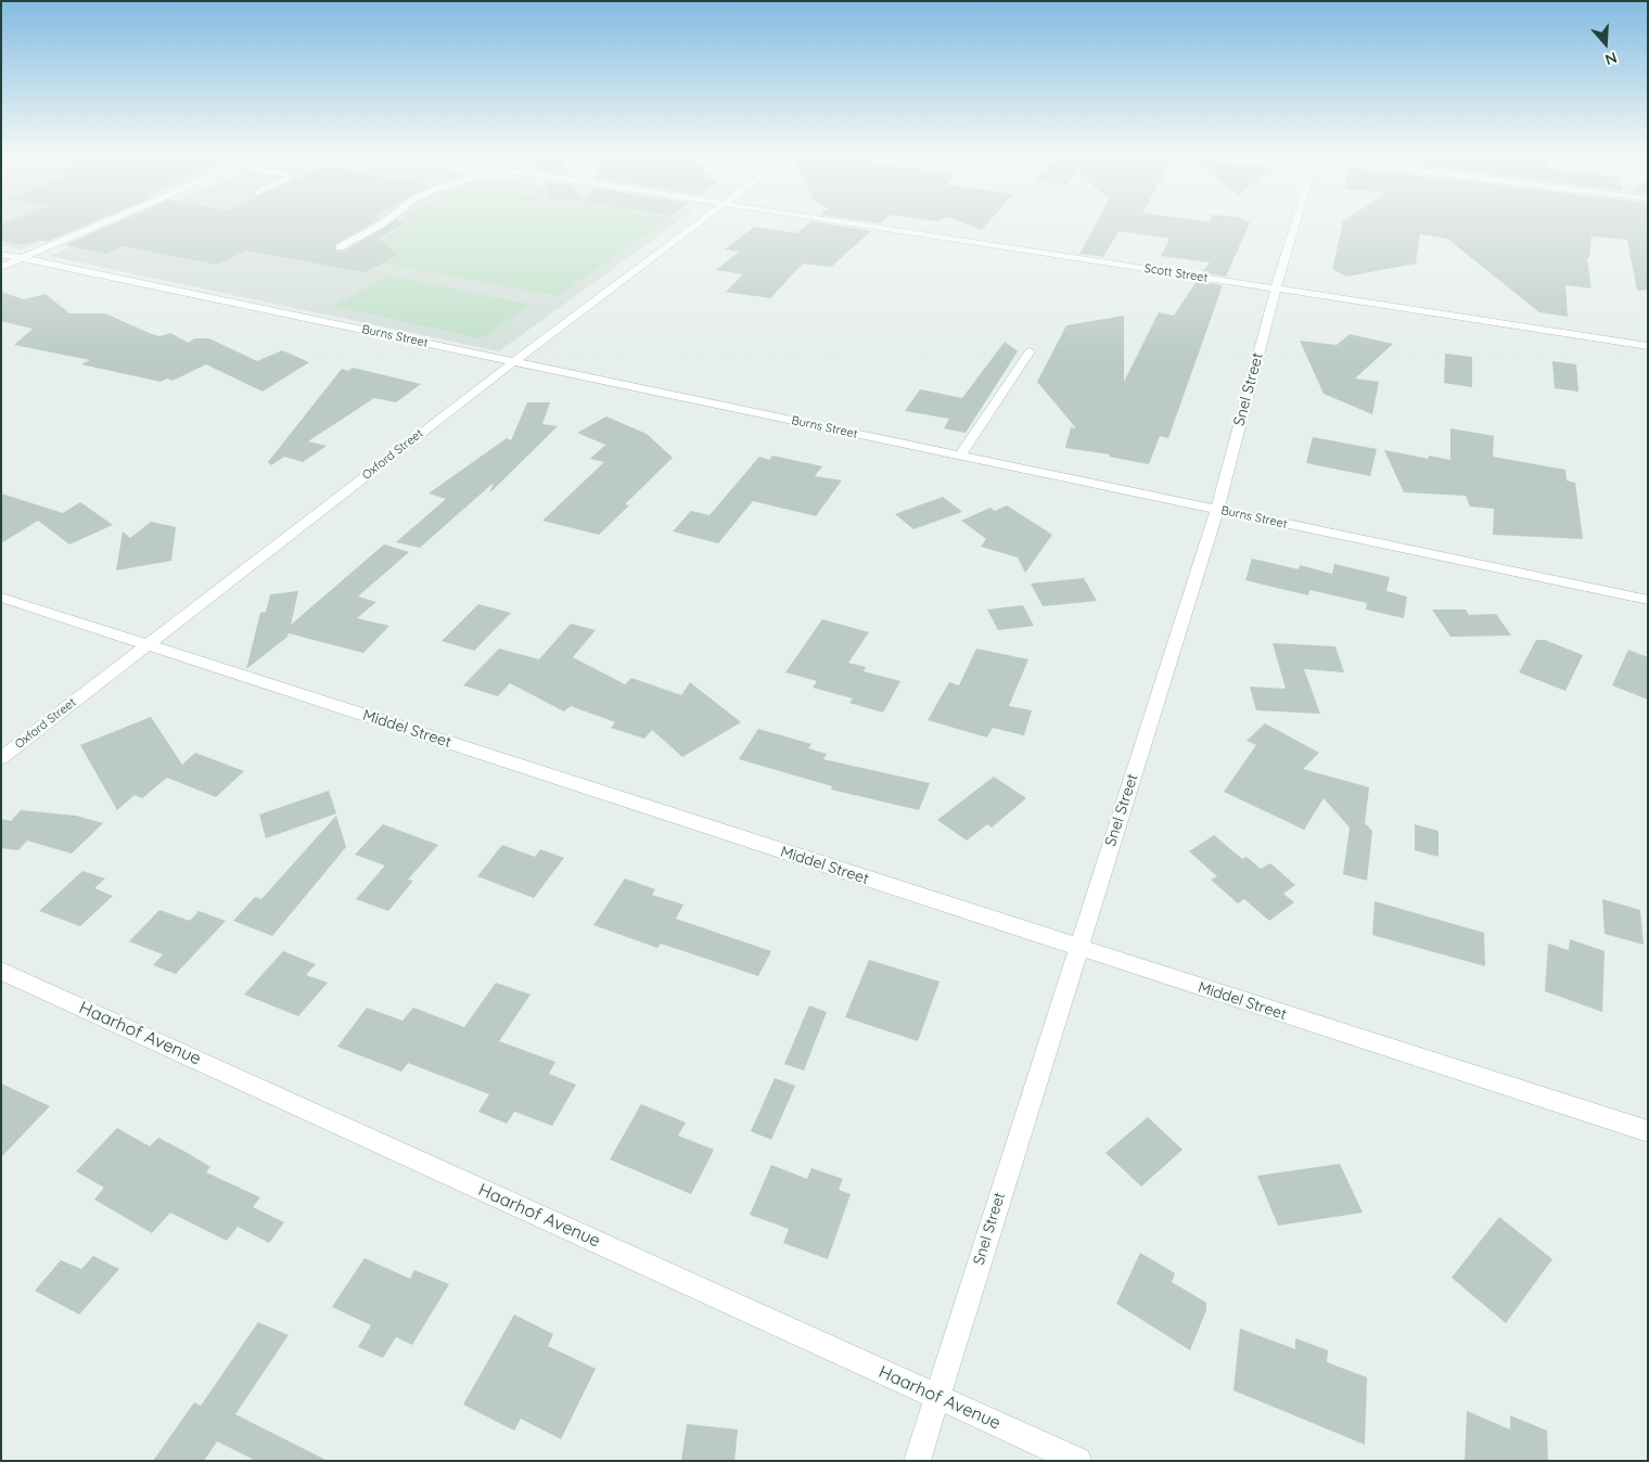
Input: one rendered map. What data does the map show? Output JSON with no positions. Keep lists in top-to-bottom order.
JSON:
{
  "streets": {
    "street": [
      "Scott Street",
      "Burns Street",
      "Snel Street",
      "Oxford Street",
      "Middel Street",
      "Haarhof Avenue"
    ]
  },
  "crossings": [
    ["Scott Street", "Snel Street"],
    ["Burns Street", "Snel Street"],
    ["Burns Street", "Oxford Street"],
    ["Snel Street", "Middel Street"],
    ["Snel Street", "Haarhof Avenue"],
    ["Oxford Street", "Middel Street"]
  ],
  "north": "bottom"
}
